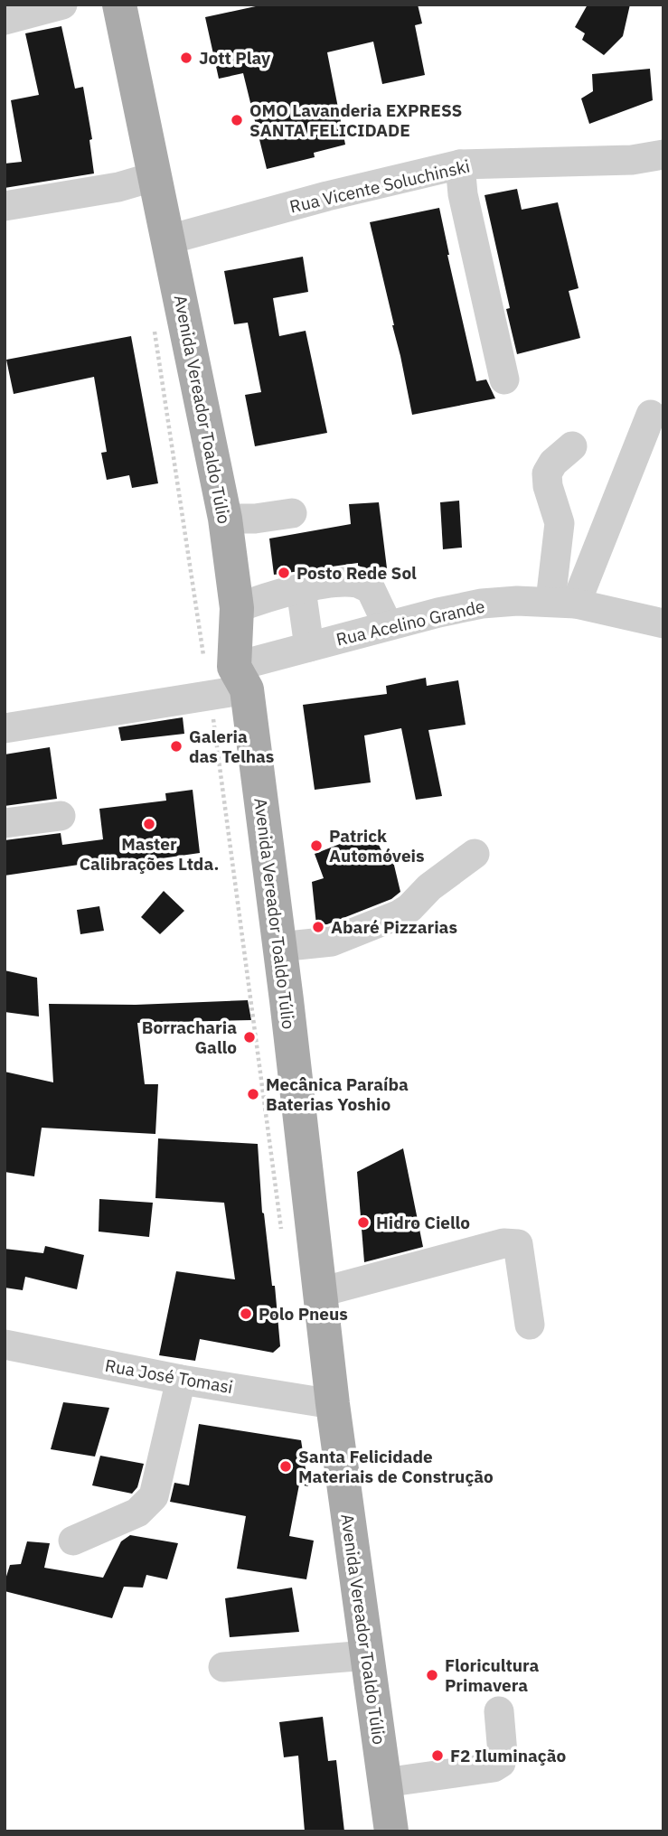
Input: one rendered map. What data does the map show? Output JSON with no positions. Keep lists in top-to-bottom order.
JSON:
{
  "streets": {
    "main road": ["Avenida Vereador Toaldo Túlio"],
    "street": ["Rua Vicente Soluchinski", "Rua Acelino Grande", "Rua José Tomasi"]
  },
  "crossings": [
    ["Rua Vicente Soluchinski", "Avenida Vereador Toaldo Túlio"],
    ["Avenida Vereador Toaldo Túlio", "Rua Acelino Grande"],
    ["Avenida Vereador Toaldo Túlio", "Rua José Tomasi"]
  ],
  "places": [
    "Jott Play",
    "OMO Lavanderia EXPRESS SANTA FELICIDADE",
    "Posto Rede Sol",
    "Galeria das Telhas",
    "Master Calibrações Ltda.",
    "Patrick Automóveis",
    "Abaré Pizzarias",
    "Borracharia Gallo",
    "Mecânica Paraíba Baterias Yoshio",
    "Hidro Ciello",
    "Polo Pneus",
    "Santa Felicidade Materiais de Construção",
    "Floricultura Primavera",
    "F2 Iluminação"
  ]
}
